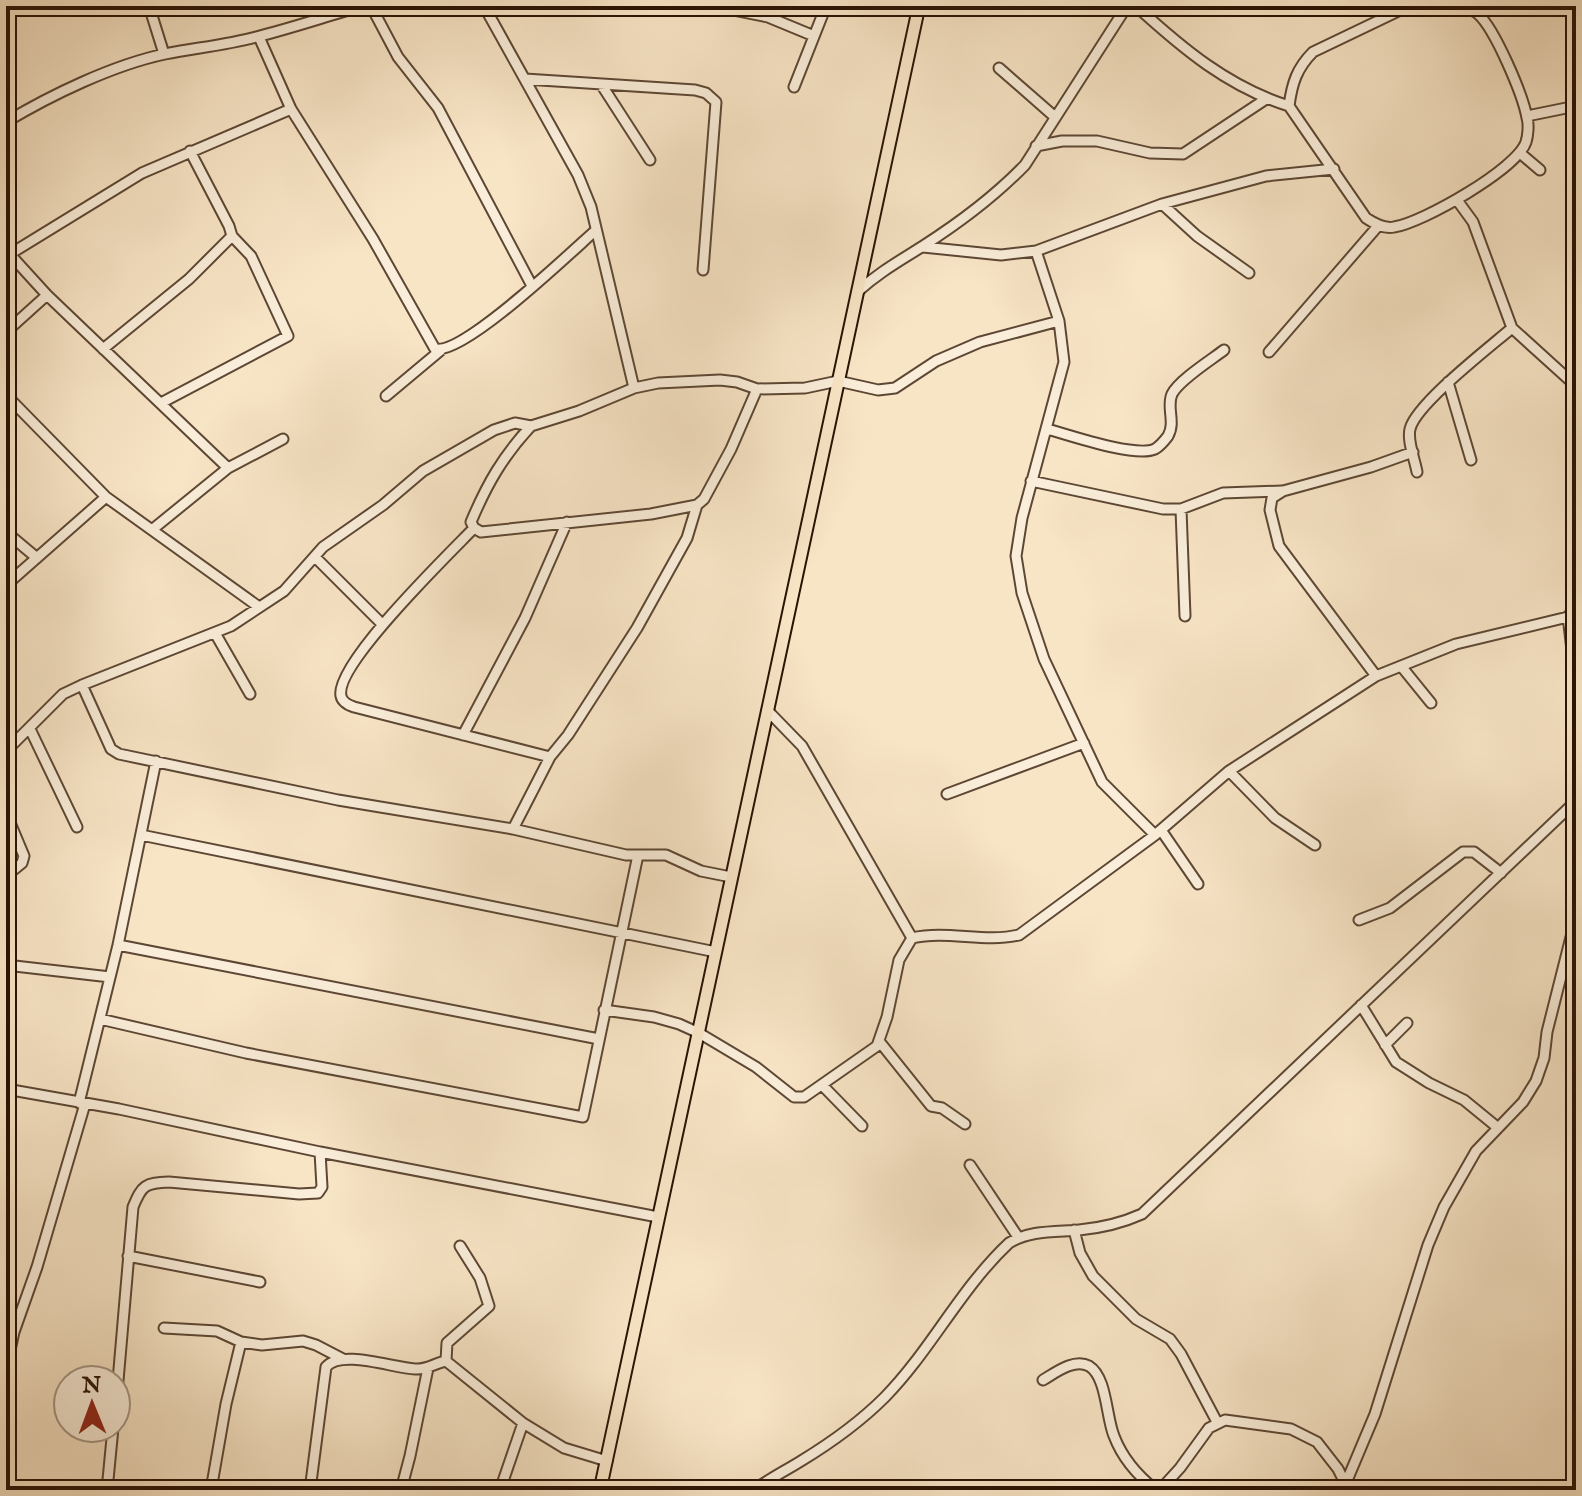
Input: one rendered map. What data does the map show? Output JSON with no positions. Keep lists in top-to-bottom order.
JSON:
{
  "north": "top"
}
